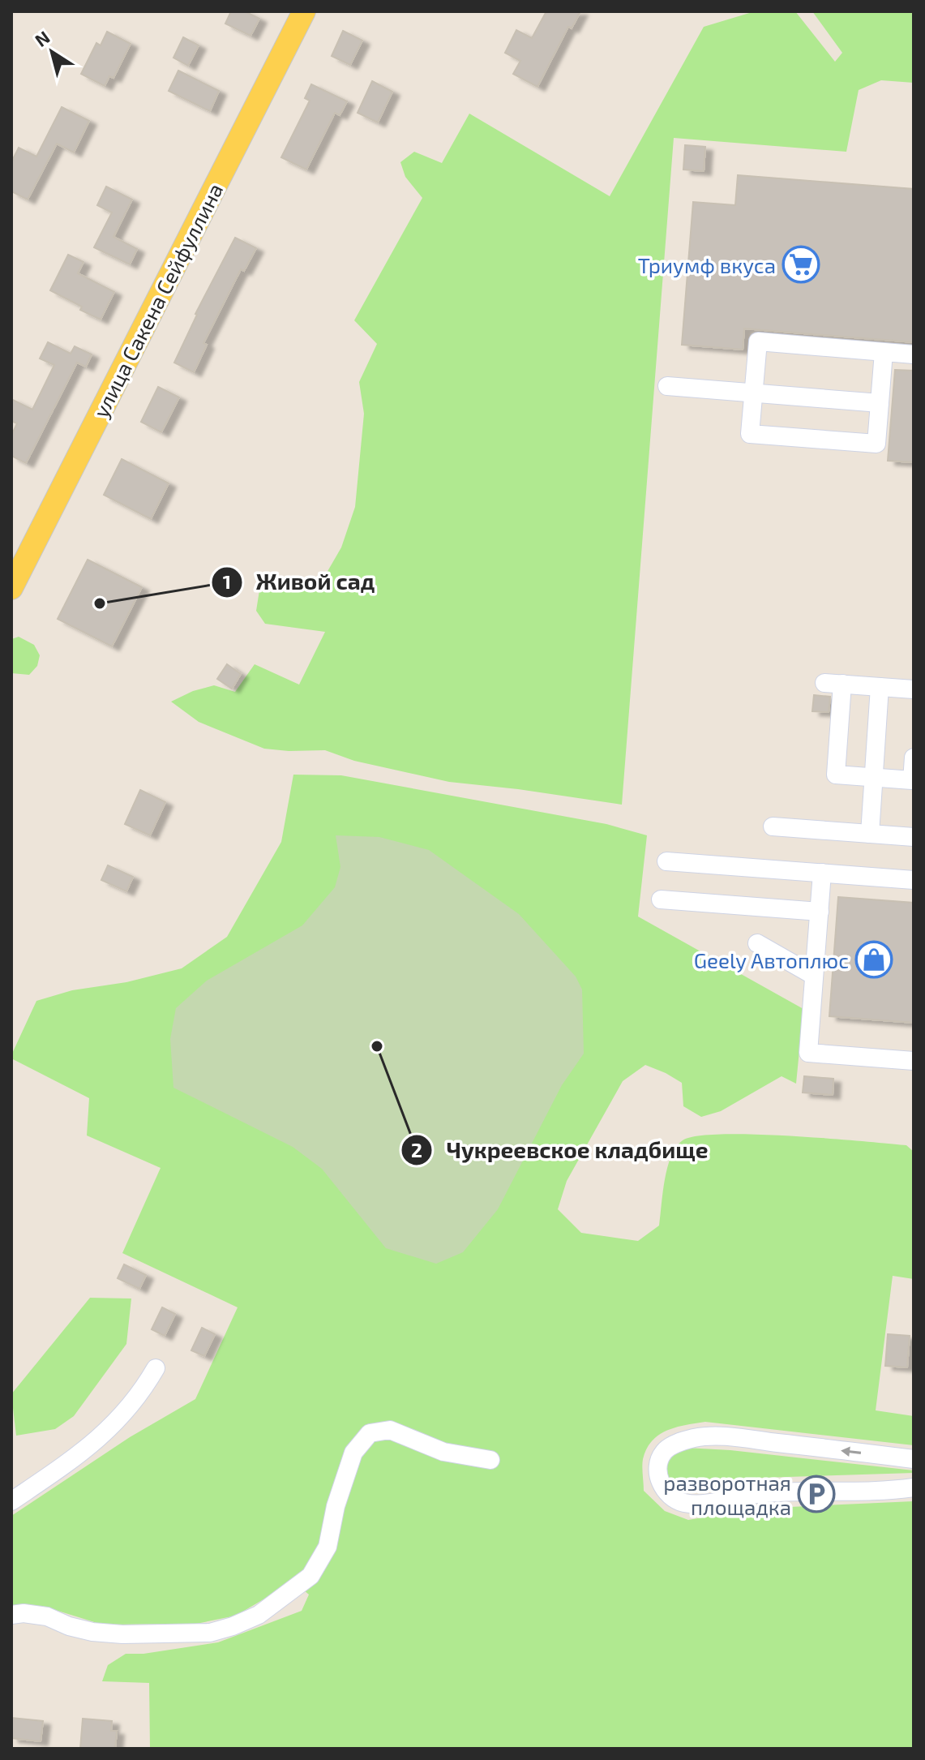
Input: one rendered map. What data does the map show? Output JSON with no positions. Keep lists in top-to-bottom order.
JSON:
{
  "streets": {
    "main road": ["улица Сакена Сейфуллина"]
  },
  "places": {
    "supermarket": ["Триумф вкуса"],
    "other": ["Живой сад", "Чукреевское кладбище"],
    "shop": ["Geely Автоплюс"],
    "parking": ["разворотная площадка"]
  },
  "north": "top left"
}
